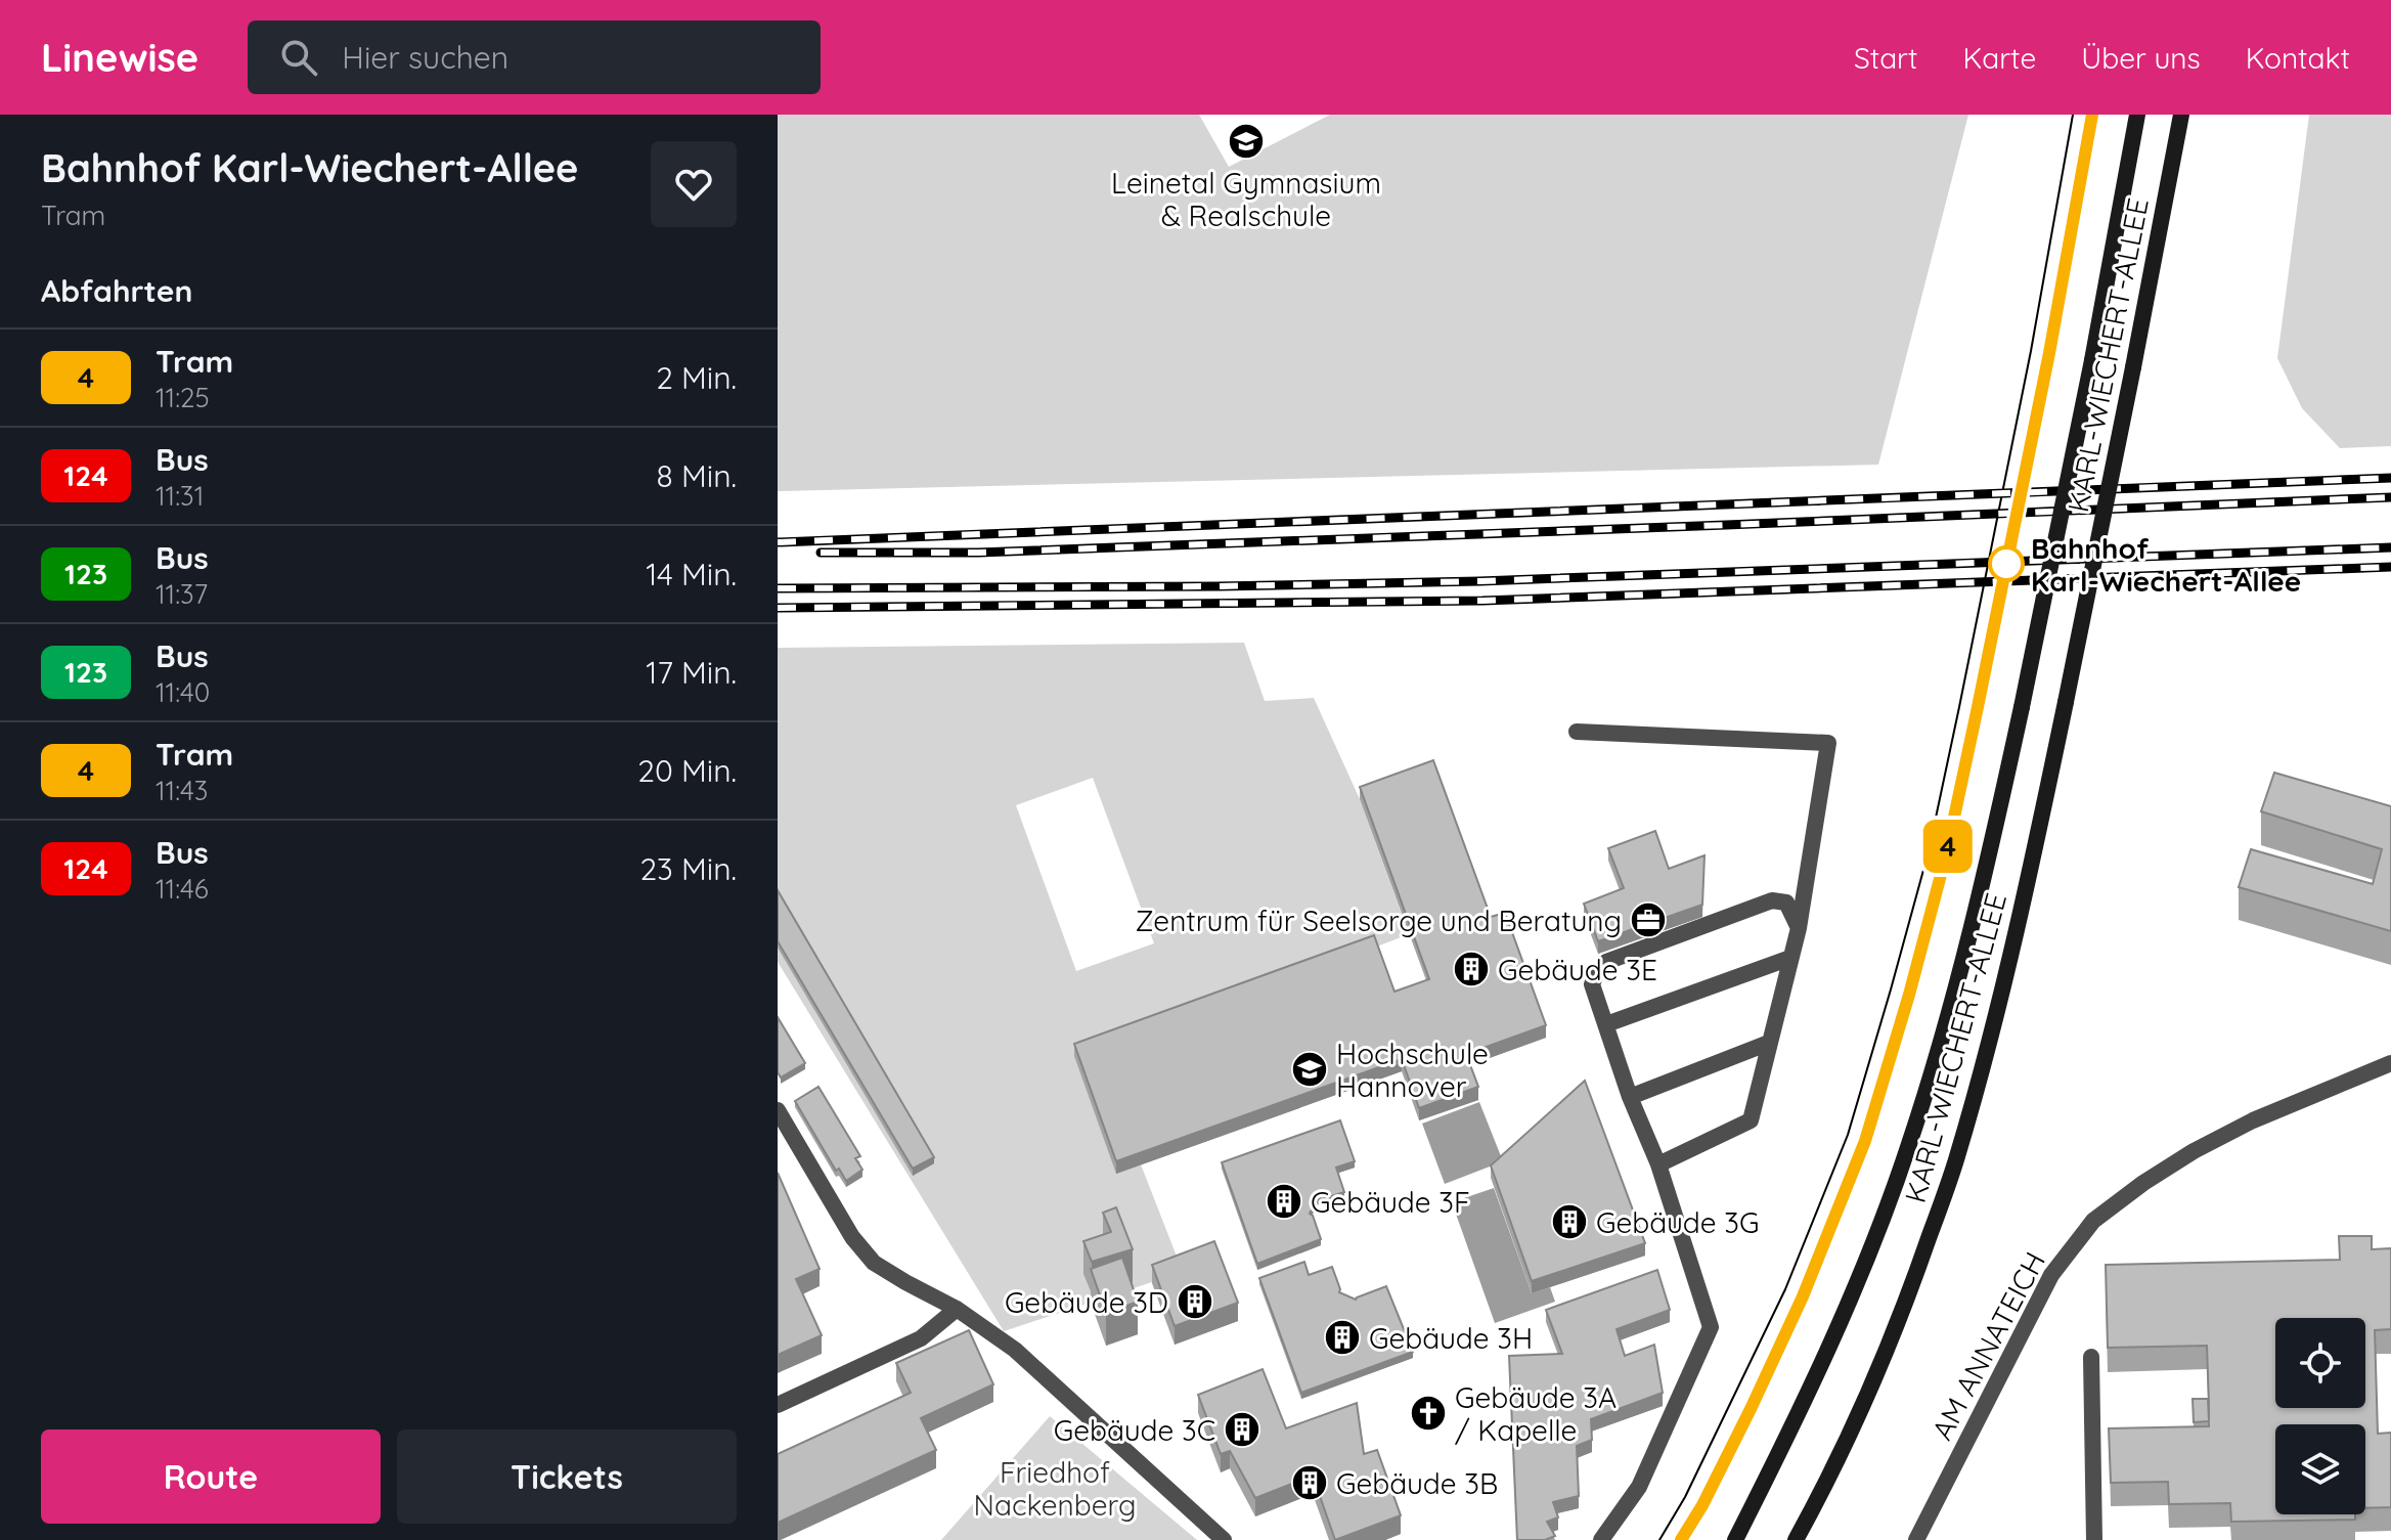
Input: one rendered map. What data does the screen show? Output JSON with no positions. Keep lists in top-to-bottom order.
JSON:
{
  "streets": {
    "main road": ["KARL-WIECHERT-ALLEE"],
    "street": ["AM ANNATEICH"]
  },
  "parks": ["Friedhof Nackenberg"],
  "places": {
    "school or university": ["Leinetal Gymnasium & Realschule", "Hochschule Hannover"],
    "other": ["Bahnhof Karl-Wiechert-Allee"],
    "office": ["Zentrum für Seelsorge und Beratung"],
    "building": [
      "Gebäude 3E",
      "Gebäude 3F",
      "Gebäude 3G",
      "Gebäude 3D",
      "Gebäude 3H",
      "Gebäude 3C",
      "Gebäude 3B"
    ],
    "church": ["Gebäude 3A / Kapelle"]
  },
  "lines": ["tram line 4"],
  "page": {
    "header": "Linewise",
    "search": "Hier suchen",
    "nav": [
      "Start",
      "Karte",
      "Über uns",
      "Kontakt"
    ],
    "heading": [
      ["Bahnhof Karl-Wiechert-Allee", "Tram"],
      "Abfahrten"
    ],
    "on_map": "4",
    "list": [
      {
        "mark": "4",
        "name": "Tram",
        "note": "11:25",
        "value": "2 Min."
      },
      {
        "mark": "124",
        "name": "Bus",
        "note": "11:31",
        "value": "8 Min."
      },
      {
        "mark": "123",
        "name": "Bus",
        "note": "11:37",
        "value": "14 Min."
      },
      {
        "mark": "123",
        "name": "Bus",
        "note": "11:40",
        "value": "17 Min."
      },
      {
        "mark": "4",
        "name": "Tram",
        "note": "11:43",
        "value": "20 Min."
      },
      {
        "mark": "124",
        "name": "Bus",
        "note": "11:46",
        "value": "23 Min."
      }
    ],
    "buttons": ["Route", "Tickets"]
  }
}
